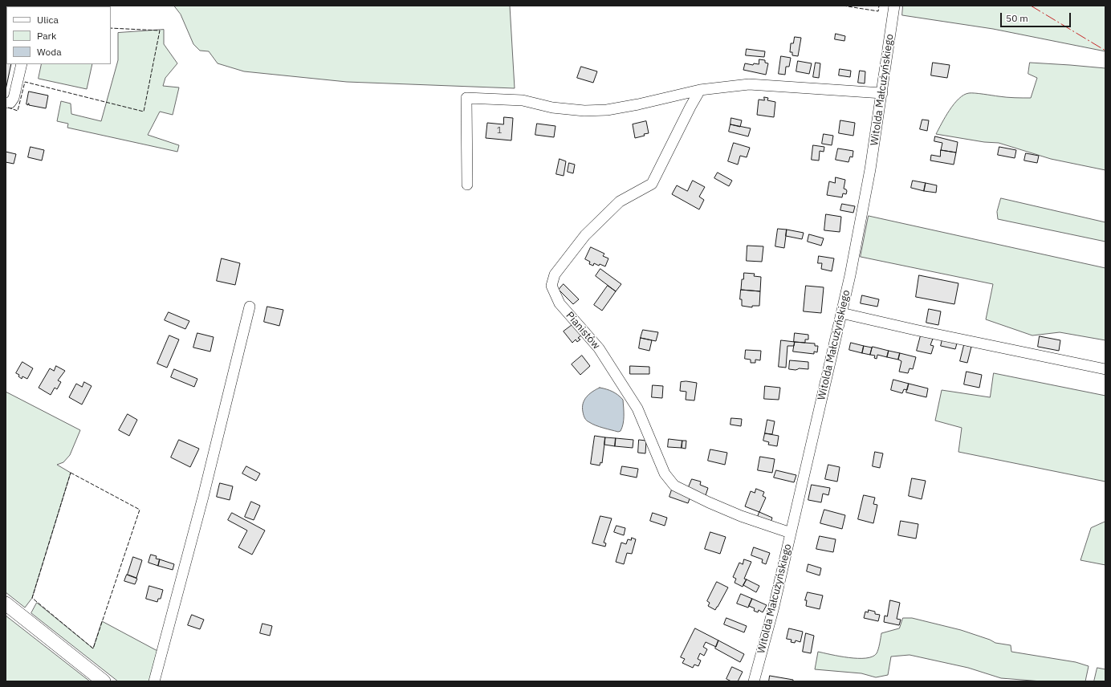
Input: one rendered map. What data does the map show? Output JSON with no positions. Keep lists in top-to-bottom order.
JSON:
{
  "streets": {
    "street": ["Witolda Małcużyńskiego", "Pianistów"]
  },
  "crossings": [
    ["Witolda Małcużyńskiego", "Pianistów"]
  ],
  "house_numbers": ["1"],
  "legend": ["Ulica", "Park", "Woda"],
  "scale_bar": "50 m"
}
